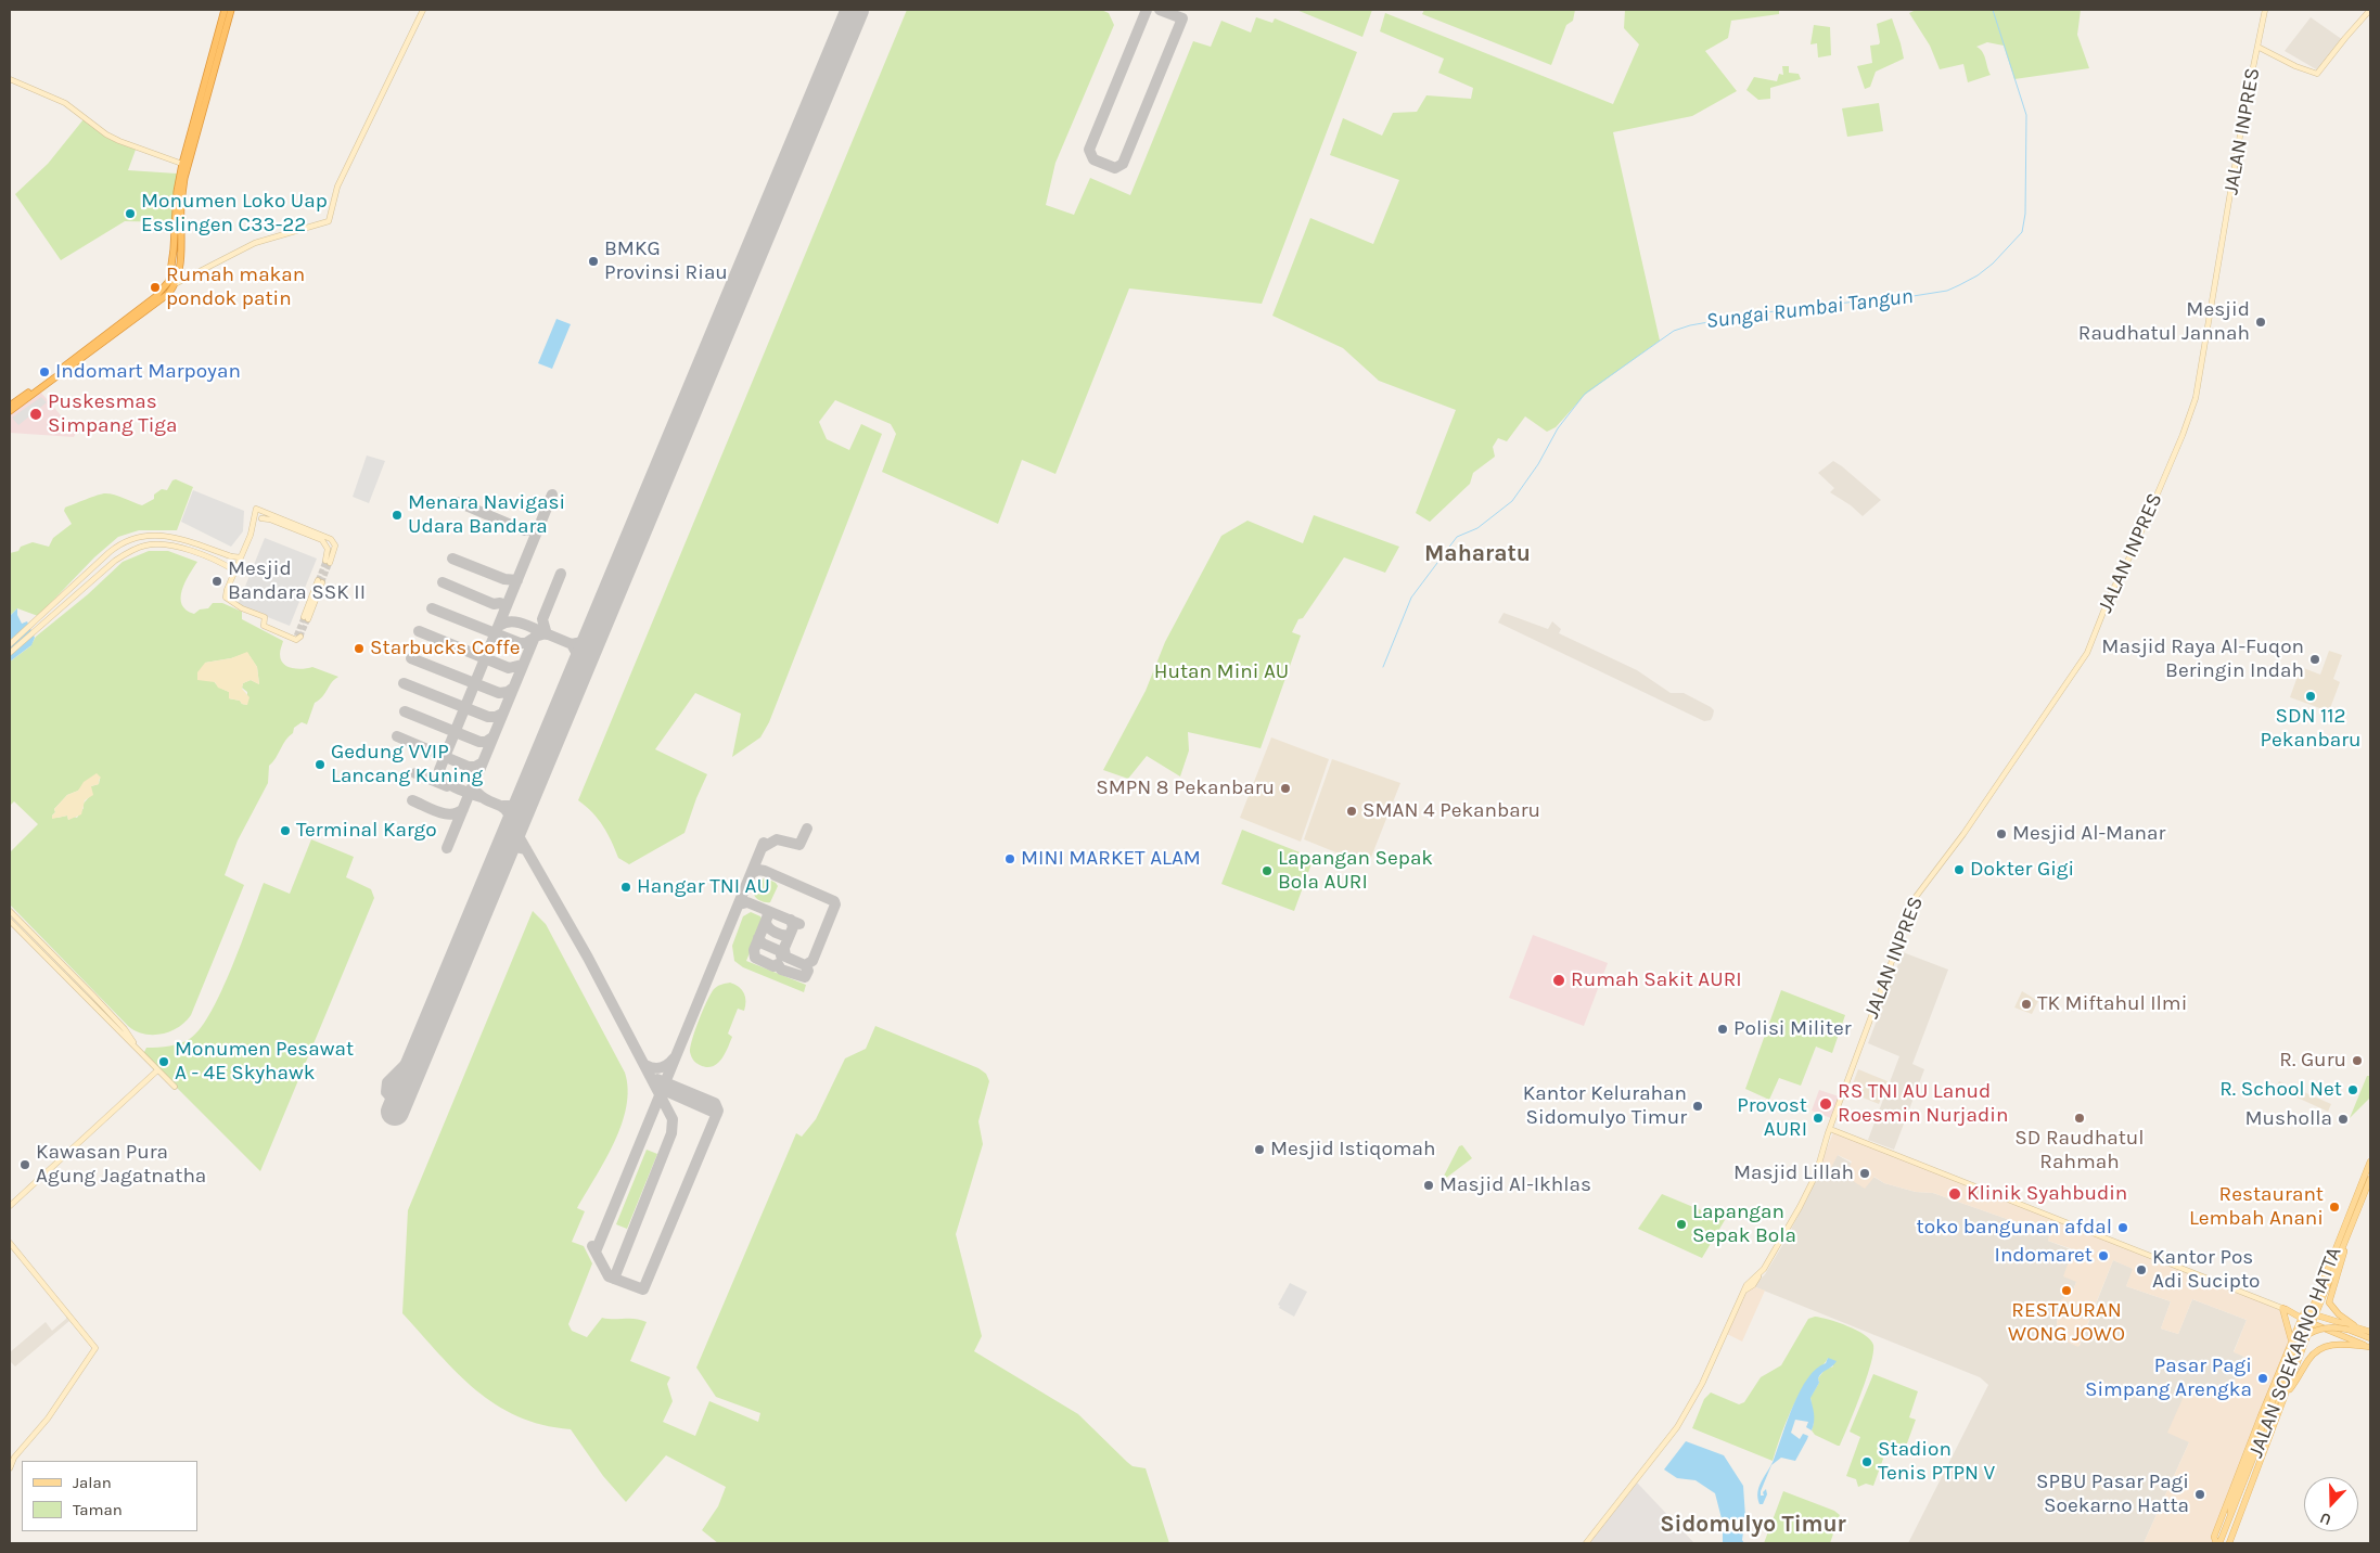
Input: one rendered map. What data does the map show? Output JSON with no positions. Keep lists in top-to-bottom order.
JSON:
{
  "streets": {
    "main road": ["JALAN SOEKARNO HATTA"],
    "street": ["JALAN INPRES"]
  },
  "districts": ["Maharatu", "Sidomulyo Timur"],
  "water": ["Sungai Rumbai Tangun"],
  "parks": ["Hutan Mini AU"],
  "places": [
    "Monumen Loko Uap Esslingen C33-22",
    "BMKG Provinsi Riau",
    "Rumah makan pondok patin",
    "Mesjid Raudhatul Jannah",
    "Indomart Marpoyan",
    "Puskesmas Simpang Tiga",
    "Menara Navigasi Udara Bandara",
    "Mesjid Bandara SSK II",
    "Starbucks Coffe",
    "Masjid Raya Al-Fuqon Beringin Indah",
    "SDN 112 Pekanbaru",
    "Gedung VVIP Lancang Kuning",
    "SMPN 8 Pekanbaru",
    "SMAN 4 Pekanbaru",
    "Terminal Kargo",
    "Mesjid Al-Manar",
    "MINI MARKET ALAM",
    "Dokter Gigi",
    "Lapangan Sepak Bola AURI",
    "Hangar TNI AU",
    "Rumah Sakit AURI",
    "TK Miftahul Ilmi",
    "Polisi Militer",
    "R. Guru",
    "Monumen Pesawat A - 4E Skyhawk",
    "R. School Net",
    "RS TNI AU Lanud Roesmin Nurjadin",
    "Kantor Kelurahan Sidomulyo Timur",
    "Provost AURI",
    "SD Raudhatul Rahmah",
    "Musholla",
    "Mesjid Istiqomah",
    "Kawasan Pura Agung Jagatnatha",
    "Masjid Lillah",
    "Masjid Al-Ikhlas",
    "Klinik Syahbudin",
    "Restaurant Lembah Anani",
    "Lapangan Sepak Bola",
    "toko bangunan afdal",
    "Indomaret",
    "Kantor Pos Adi Sucipto",
    "RESTAURAN WONG JOWO",
    "Pasar Pagi Simpang Arengka",
    "Stadion Tenis PTPN V",
    "SPBU Pasar Pagi Soekarno Hatta"
  ],
  "legend": ["Jalan", "Taman"],
  "north": "bottom"
}
